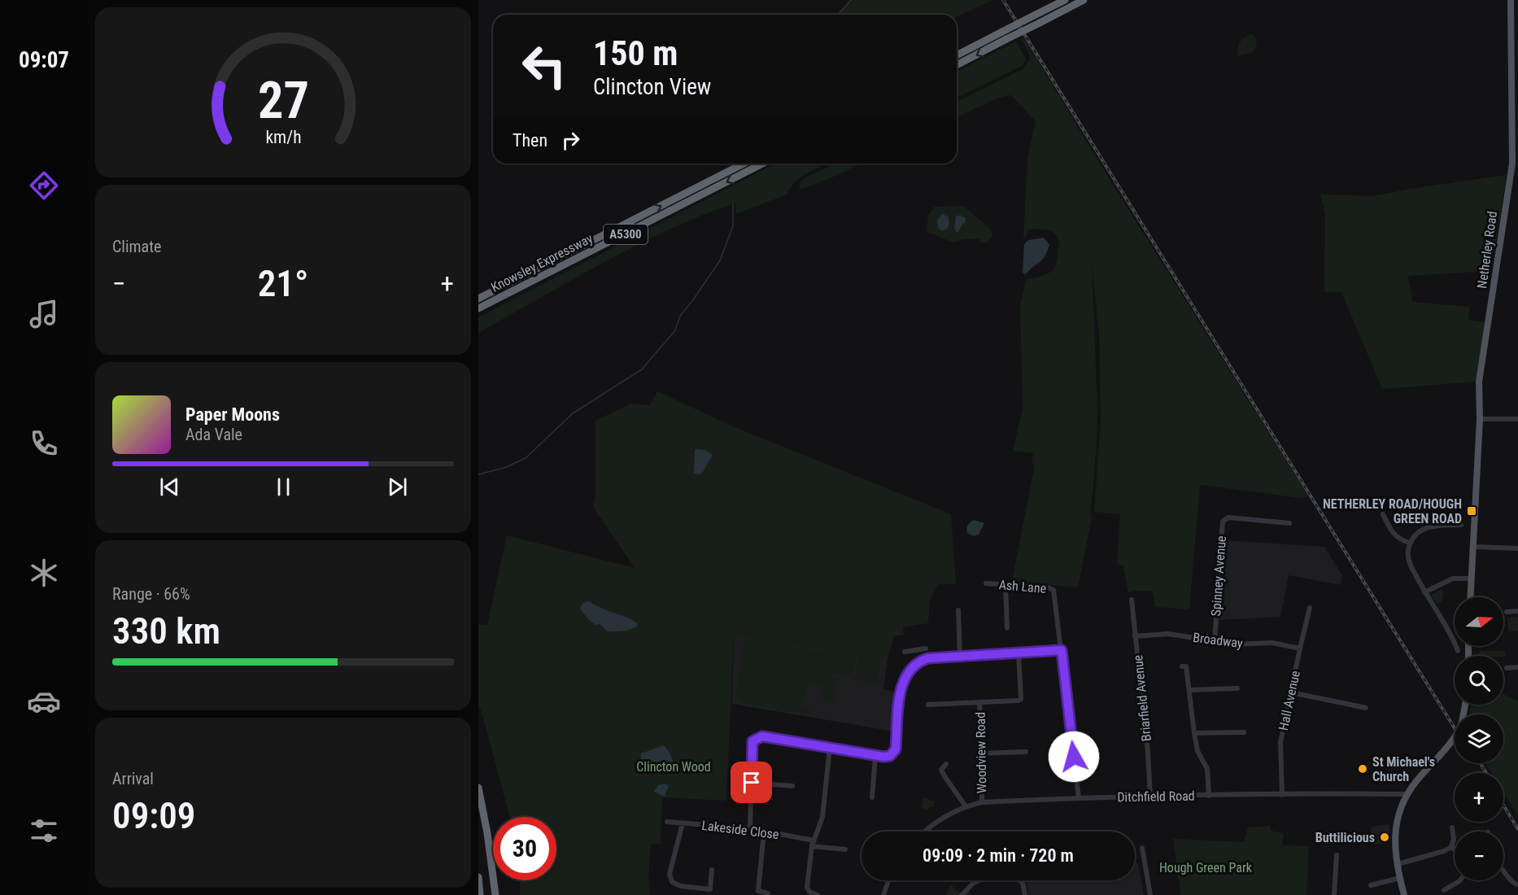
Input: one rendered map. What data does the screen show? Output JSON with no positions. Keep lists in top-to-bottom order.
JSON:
{
  "streets": {
    "highway": ["A5300", "Knowsley Expressway"],
    "main road": ["Netherley Road"],
    "street": [
      "Spinney Avenue",
      "Ash Lane",
      "Broadway",
      "Briarfield Avenue",
      "Hall Avenue",
      "Woodview Road",
      "Ditchfield Road",
      "Lakeside Close"
    ]
  },
  "crossings": [
    ["Spinney Avenue", "Broadway"],
    ["Ash Lane", "Ditchfield Road"],
    ["Broadway", "Briarfield Avenue"],
    ["Broadway", "Hall Avenue"],
    ["Briarfield Avenue", "Ditchfield Road"],
    ["Hall Avenue", "Ditchfield Road"],
    ["Woodview Road", "Ditchfield Road"]
  ],
  "parks": ["Clincton Wood", "Hough Green Park"],
  "places": {
    "transit": ["NETHERLEY ROAD/HOUGH GREEN ROAD"],
    "other": ["St Michael's Church", "Buttilicious"]
  },
  "north": "right",
  "page": {
    "tabs": "09:07",
    "turn": ["150 m", "Clincton View"],
    "then": "Then",
    "tile": [
      "Climate",
      ["Range · 66%", "330 km"],
      ["Arrival", "09:09"]
    ],
    "heat": ["−", "21°", "+"],
    "song": ["Paper Moons", "Ada Vale"],
    "map_buttons": ["+", "−"],
    "limit": "30",
    "trip": "09:09 · 2 min · 720 m",
    "gauge": ["27", "km/h"]
  }
}
